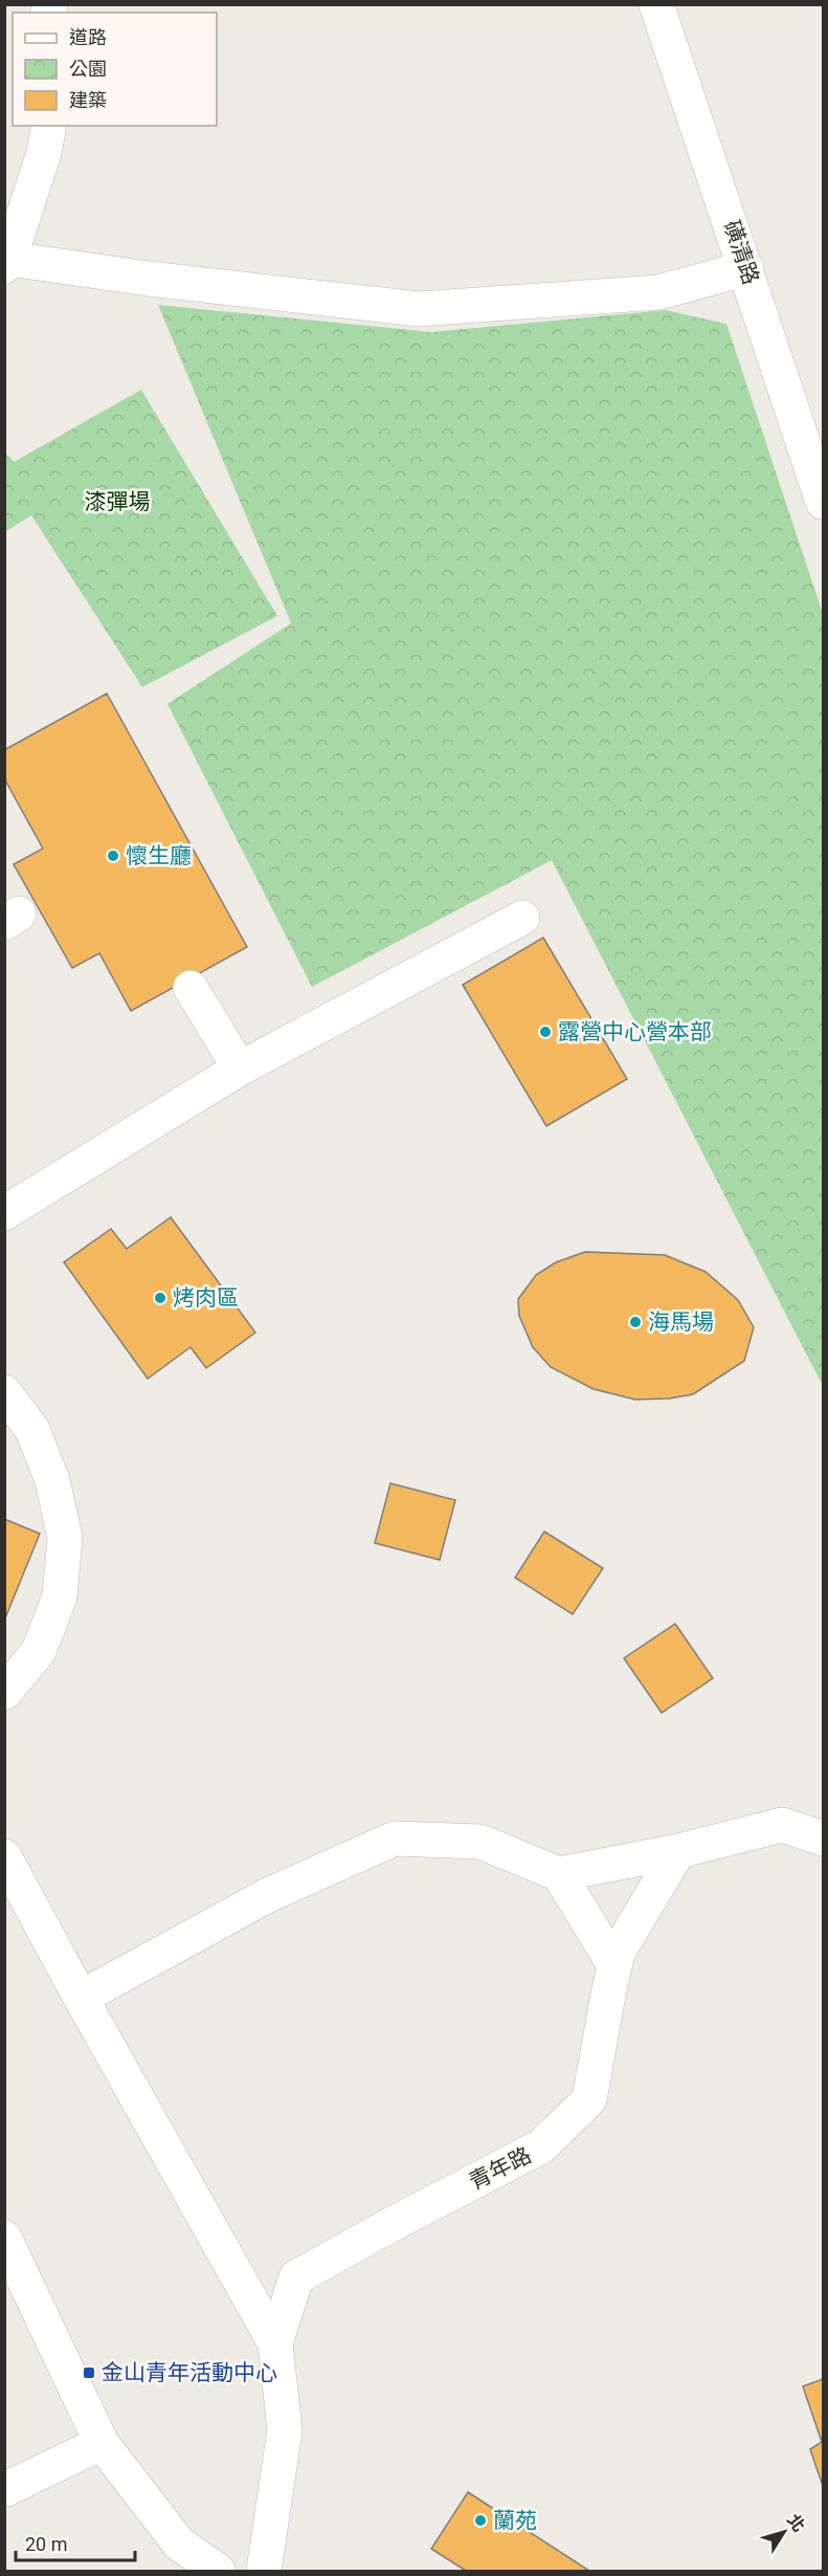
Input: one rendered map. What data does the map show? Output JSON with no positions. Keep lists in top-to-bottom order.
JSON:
{
  "streets": {
    "street": ["磺清路", "青年路"]
  },
  "parks": ["漆彈場"],
  "places": {
    "other": [
      "懷生廳",
      "露營中心營本部",
      "烤肉區",
      "海馬場",
      "蘭苑"
    ],
    "transit": ["金山青年活動中心"]
  },
  "legend": ["道路", "公園", "建築"],
  "scale_bar": "20 m",
  "north": "top right"
}
